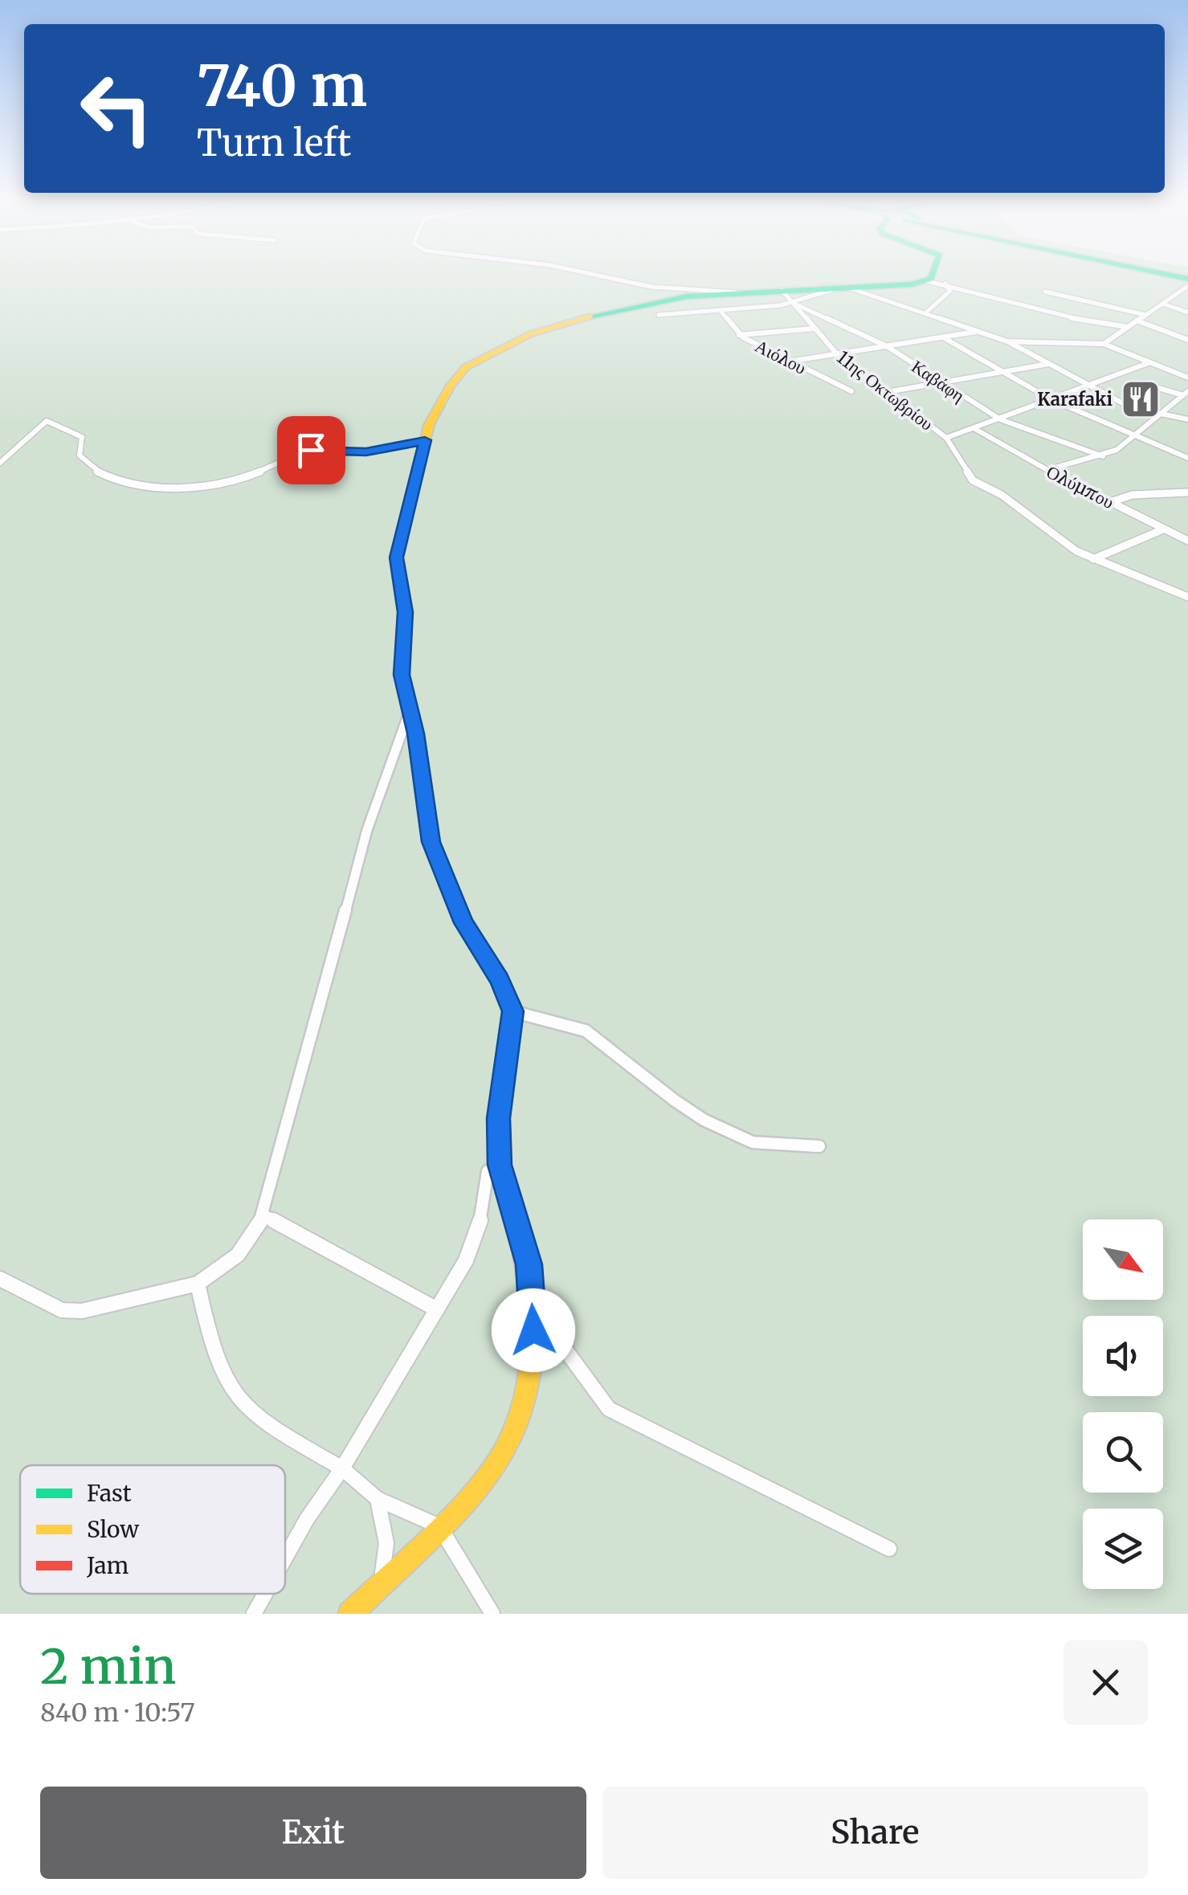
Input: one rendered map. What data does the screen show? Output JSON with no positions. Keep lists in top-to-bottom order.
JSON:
{
  "streets": {
    "street": [
      "Αιόλου",
      "Καβάφη",
      "11ης Οκτωβρίου",
      "Ολύμπου"
    ]
  },
  "crossings": [
    ["Καβάφη", "11ης Οκτωβρίου"]
  ],
  "places": {
    "restaurant": ["Karafaki"]
  },
  "legend": ["Fast", "Slow", "Jam"],
  "north": "bottom right",
  "page": {
    "turn": ["740 m", "Turn left"],
    "heading": ["2 min", "840 m · 10:57"],
    "buttons": ["Exit", "Share"]
  }
}
